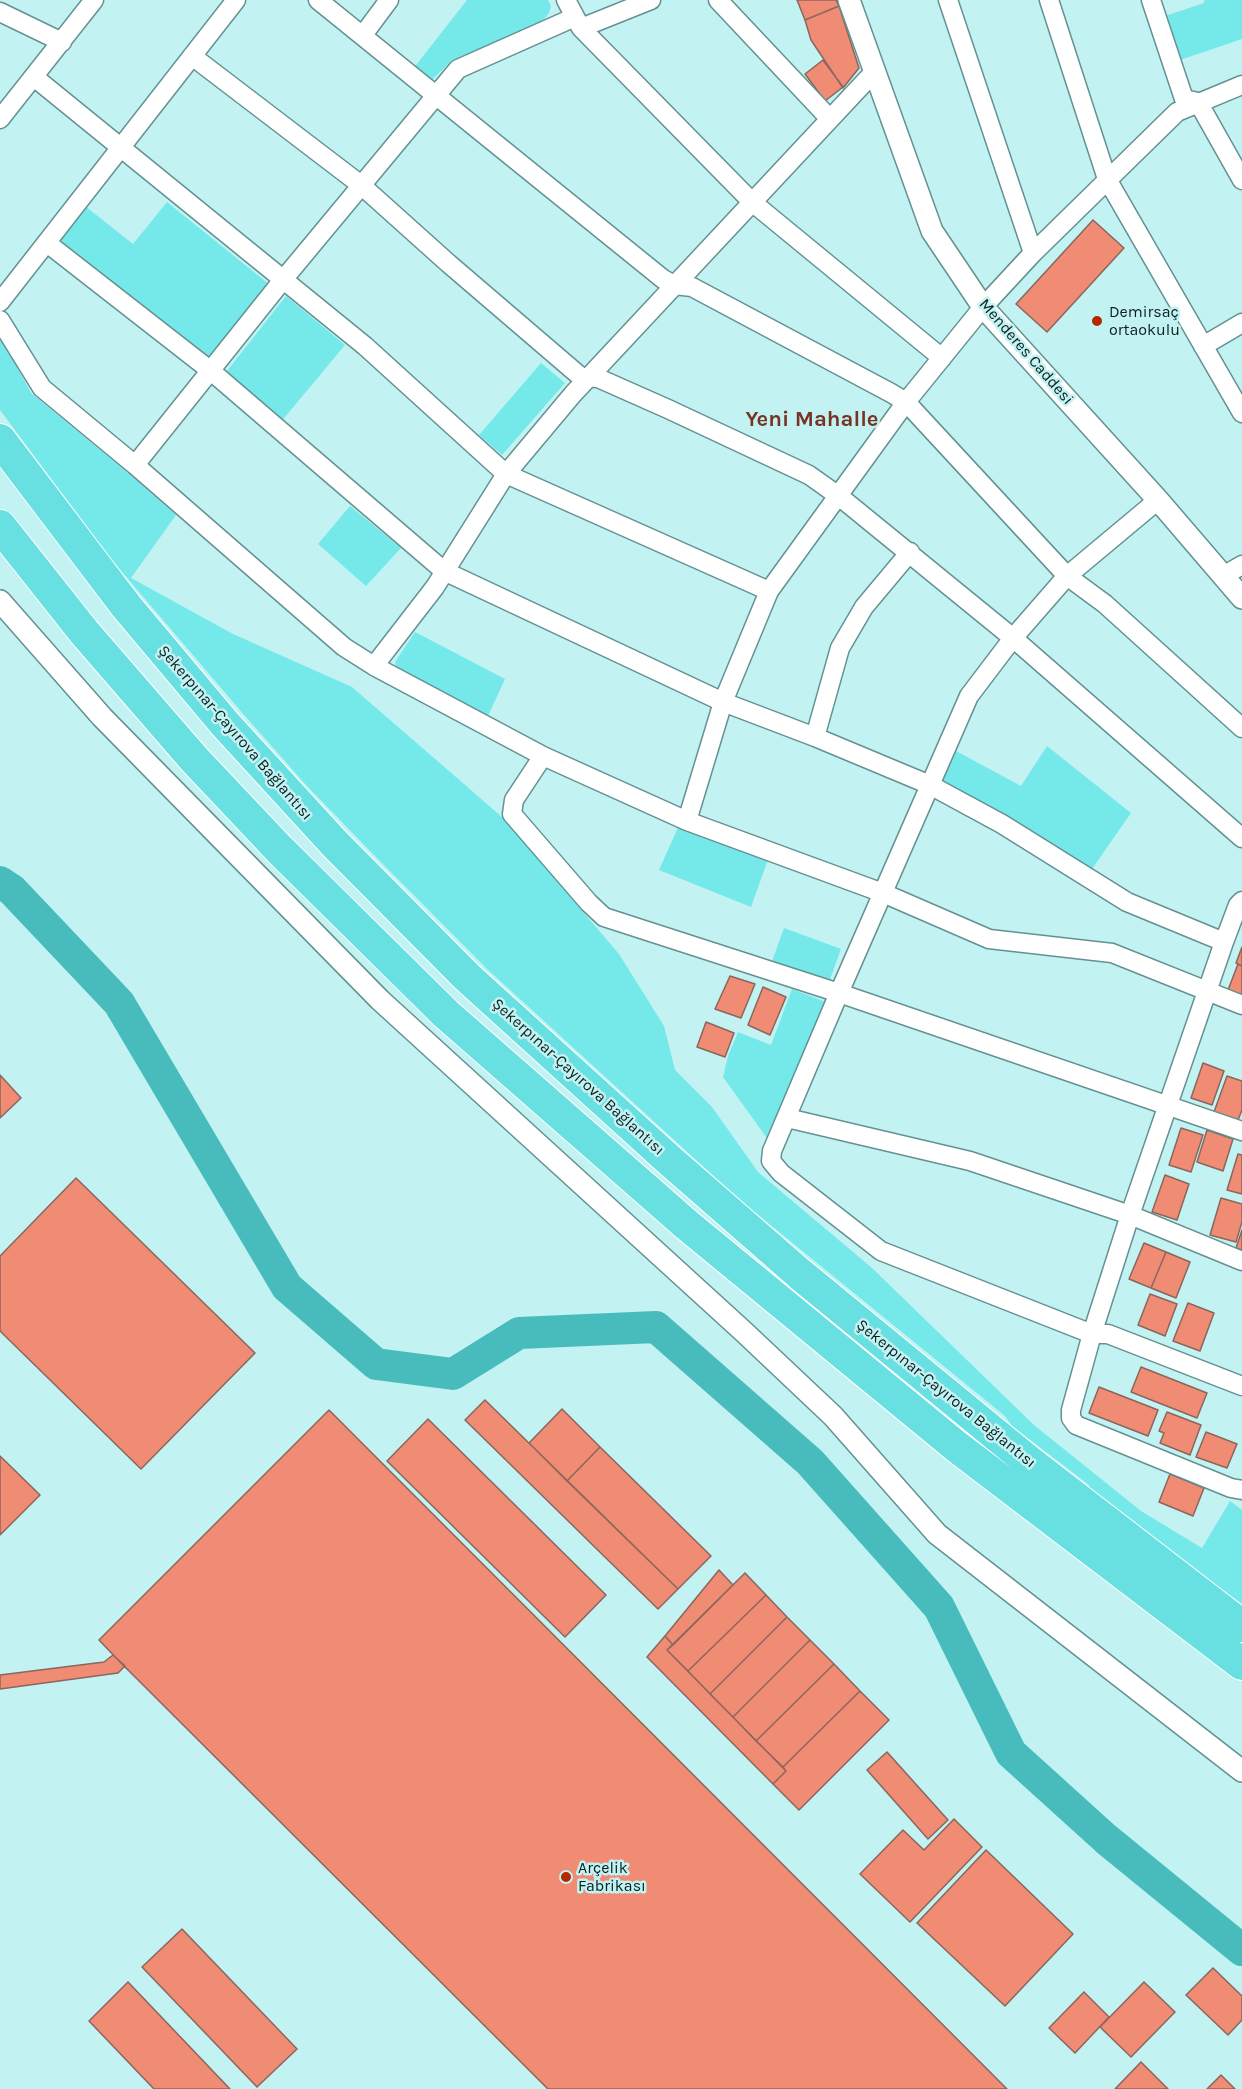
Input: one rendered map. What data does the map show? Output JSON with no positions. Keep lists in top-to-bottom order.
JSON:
{
  "streets": {
    "highway": ["Şekerpınar-Çayırova Bağlantısı"],
    "street": ["Menderes Caddesi"]
  },
  "districts": ["Yeni Mahalle"],
  "places": ["Demirsaç ortaokulu", "Arçelik Fabrikası"]
}
